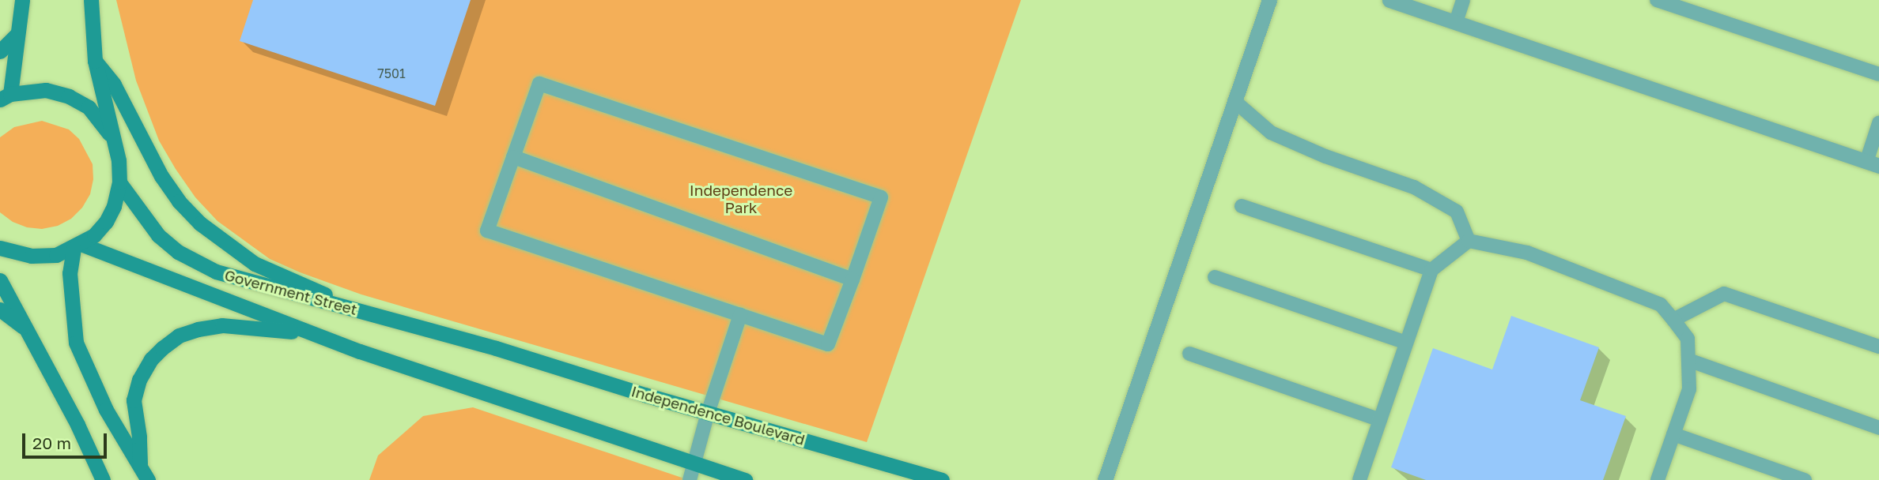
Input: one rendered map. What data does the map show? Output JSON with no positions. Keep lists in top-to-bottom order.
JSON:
{
  "streets": {
    "main road": ["Government Street", "Independence Boulevard"]
  },
  "crossings": [
    ["Government Street", "Independence Boulevard"]
  ],
  "parks": ["Independence Park"],
  "house_numbers": ["7501"],
  "scale_bar": "20 m"
}
